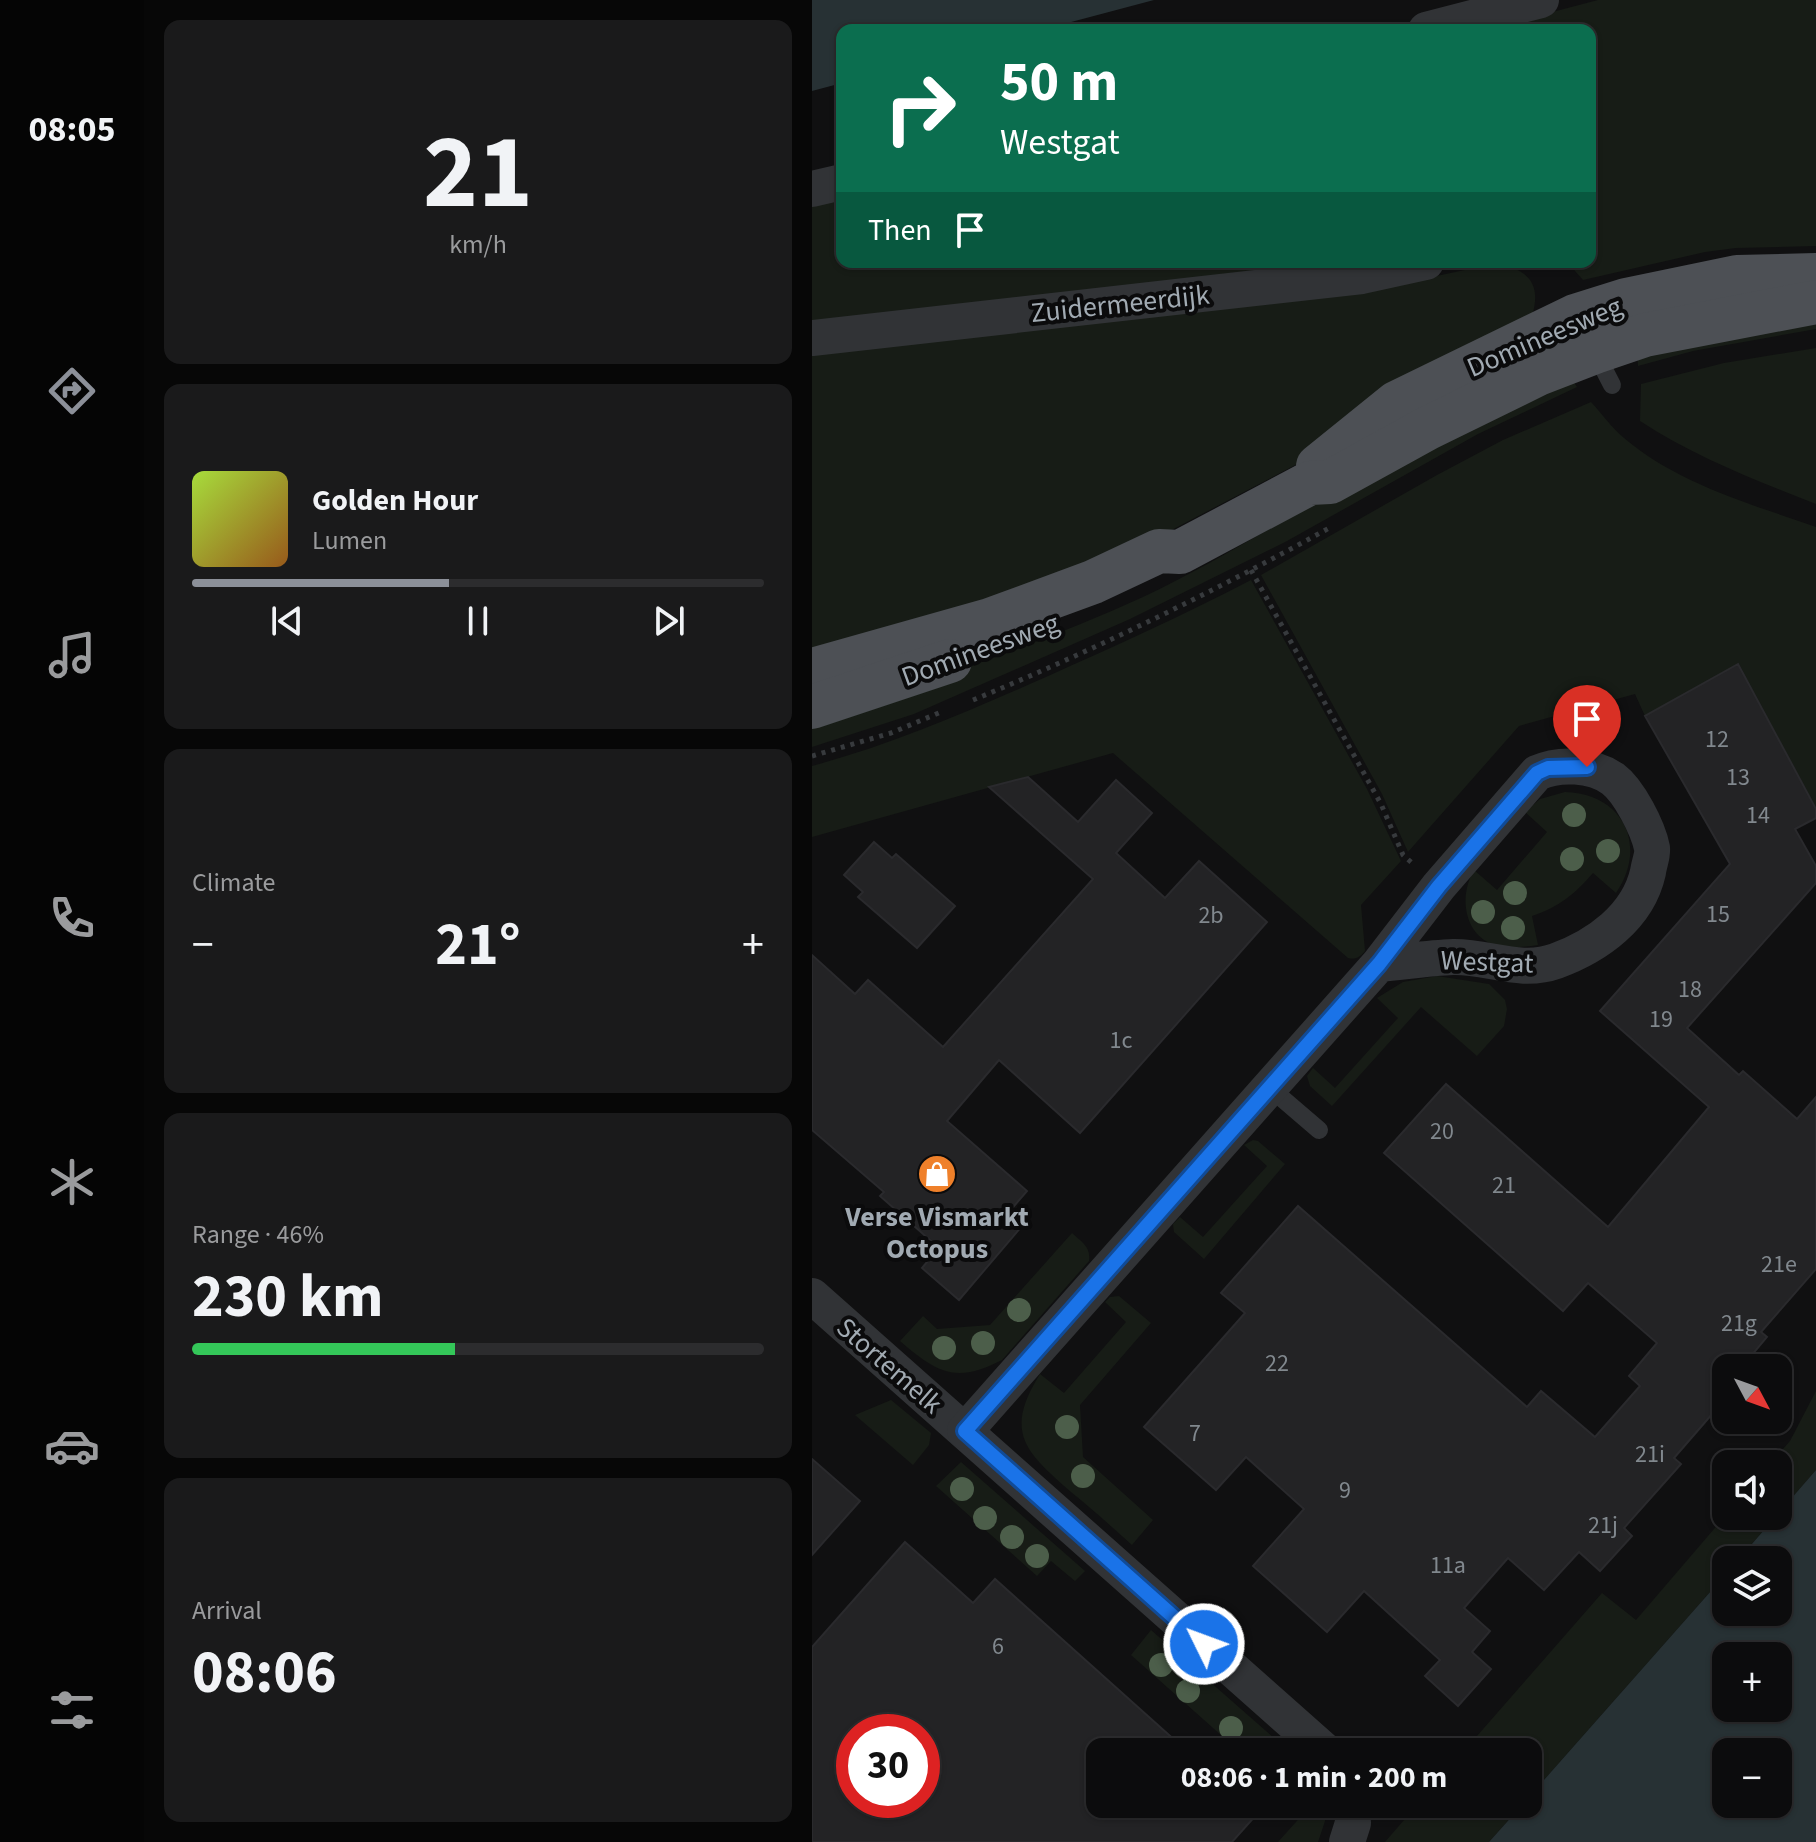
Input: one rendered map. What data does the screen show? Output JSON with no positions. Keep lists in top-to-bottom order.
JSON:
{
  "streets": {
    "main road": ["Domineesweg"],
    "street": ["Zuidermeerdijk", "Westgat", "Stortemelk"]
  },
  "crossings": [
    ["Westgat", "Stortemelk"]
  ],
  "places": {
    "shop": ["Verse Vismarkt Octopus"]
  },
  "house_numbers": [
    "12",
    "13",
    "14",
    "15",
    "2b",
    "18",
    "19",
    "1c",
    "20",
    "21",
    "21e",
    "21g",
    "22",
    "7",
    "21i",
    "9",
    "21j",
    "11a",
    "6"
  ],
  "north": "bottom right",
  "page": {
    "tabs": "08:05",
    "tile": [
      ["21", "km/h"],
      "Climate",
      ["Range · 46%", "230 km"],
      ["Arrival", "08:06"]
    ],
    "turn": ["50 m", "Westgat"],
    "then": "Then",
    "song": ["Golden Hour", "Lumen"],
    "heat": ["−", "21°", "+"],
    "map_buttons": ["+", "−"],
    "limit": "30",
    "trip": "08:06 · 1 min · 200 m"
  }
}
